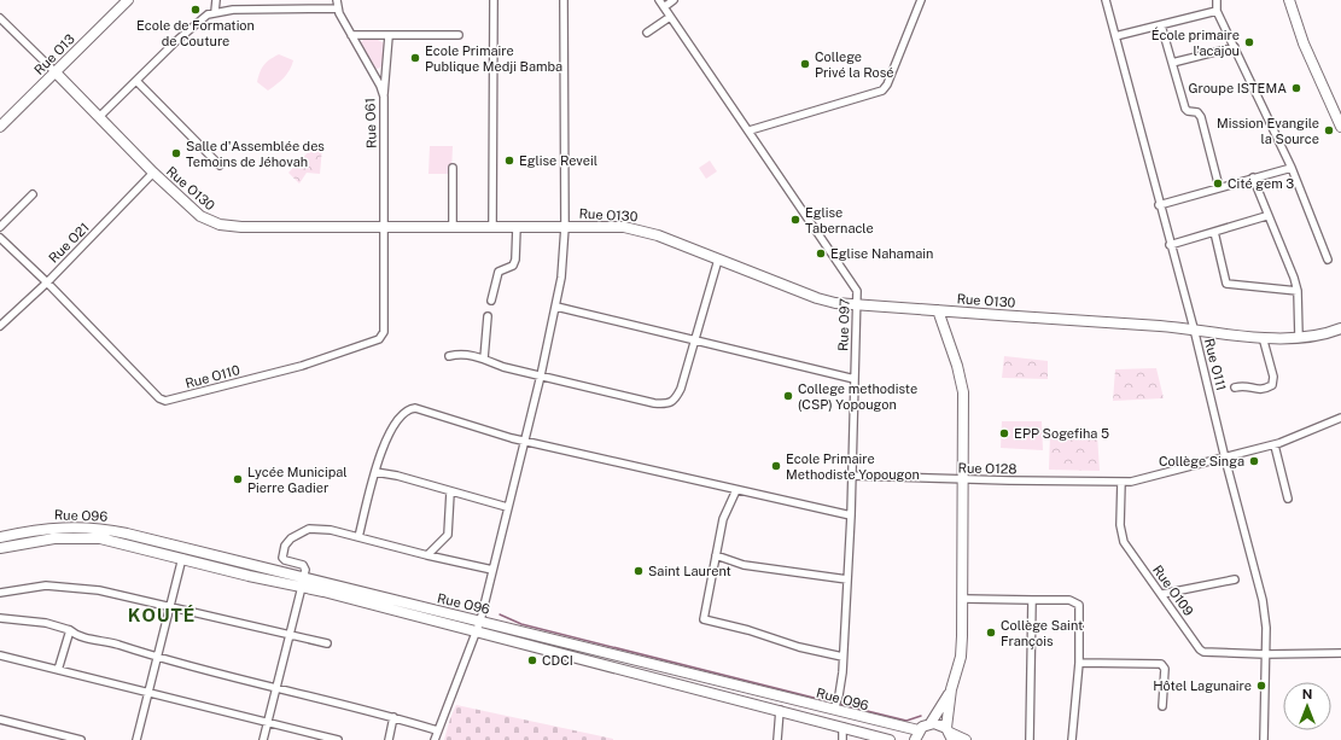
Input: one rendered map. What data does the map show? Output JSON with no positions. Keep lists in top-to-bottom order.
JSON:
{
  "streets": {
    "main road": ["Rue O13", "Rue O130", "Rue O96"],
    "street": [
      "Rue O61",
      "Rue O21",
      "Rue O97",
      "Rue O111",
      "Rue O110",
      "Rue O128",
      "Rue O109"
    ]
  },
  "crossings": [
    ["Rue O13", "Rue O130"],
    ["Rue O61", "Rue O130"],
    ["Rue O61", "Rue O110"],
    ["Rue O130", "Rue O21"],
    ["Rue O130", "Rue O97"],
    ["Rue O130", "Rue O111"],
    ["Rue O130", "Rue O110"],
    ["Rue O21", "Rue O110"],
    ["Rue O97", "Rue O128"],
    ["Rue O97", "Rue O96"],
    ["Rue O111", "Rue O128"],
    ["Rue O111", "Rue O109"],
    ["Rue O128", "Rue O109"]
  ],
  "districts": ["KOUTÉ"],
  "places": [
    "Ecole de Formation de Couture",
    "École primaire l'acajou",
    "Ecole Primaire Publique Medji Bamba",
    "College Privé la Rosé",
    "Groupe ISTEMA",
    "Mission Evangile la Source",
    "Salle d'Assemblée des Temoins de Jéhovah",
    "Eglise Reveil",
    "Cité gem 3",
    "Eglise Tabernacle",
    "Eglise Nahamain",
    "College methodiste (CSP) Yopougon",
    "EPP Sogefiha 5",
    "Collège Singa",
    "Ecole Primaire Methodiste Yopougon",
    "Lycée Municipal Pierre Gadier",
    "Saint Laurent",
    "Collège Saint François",
    "CDCI",
    "Hôtel Lagunaire"
  ],
  "north": "top"
}
